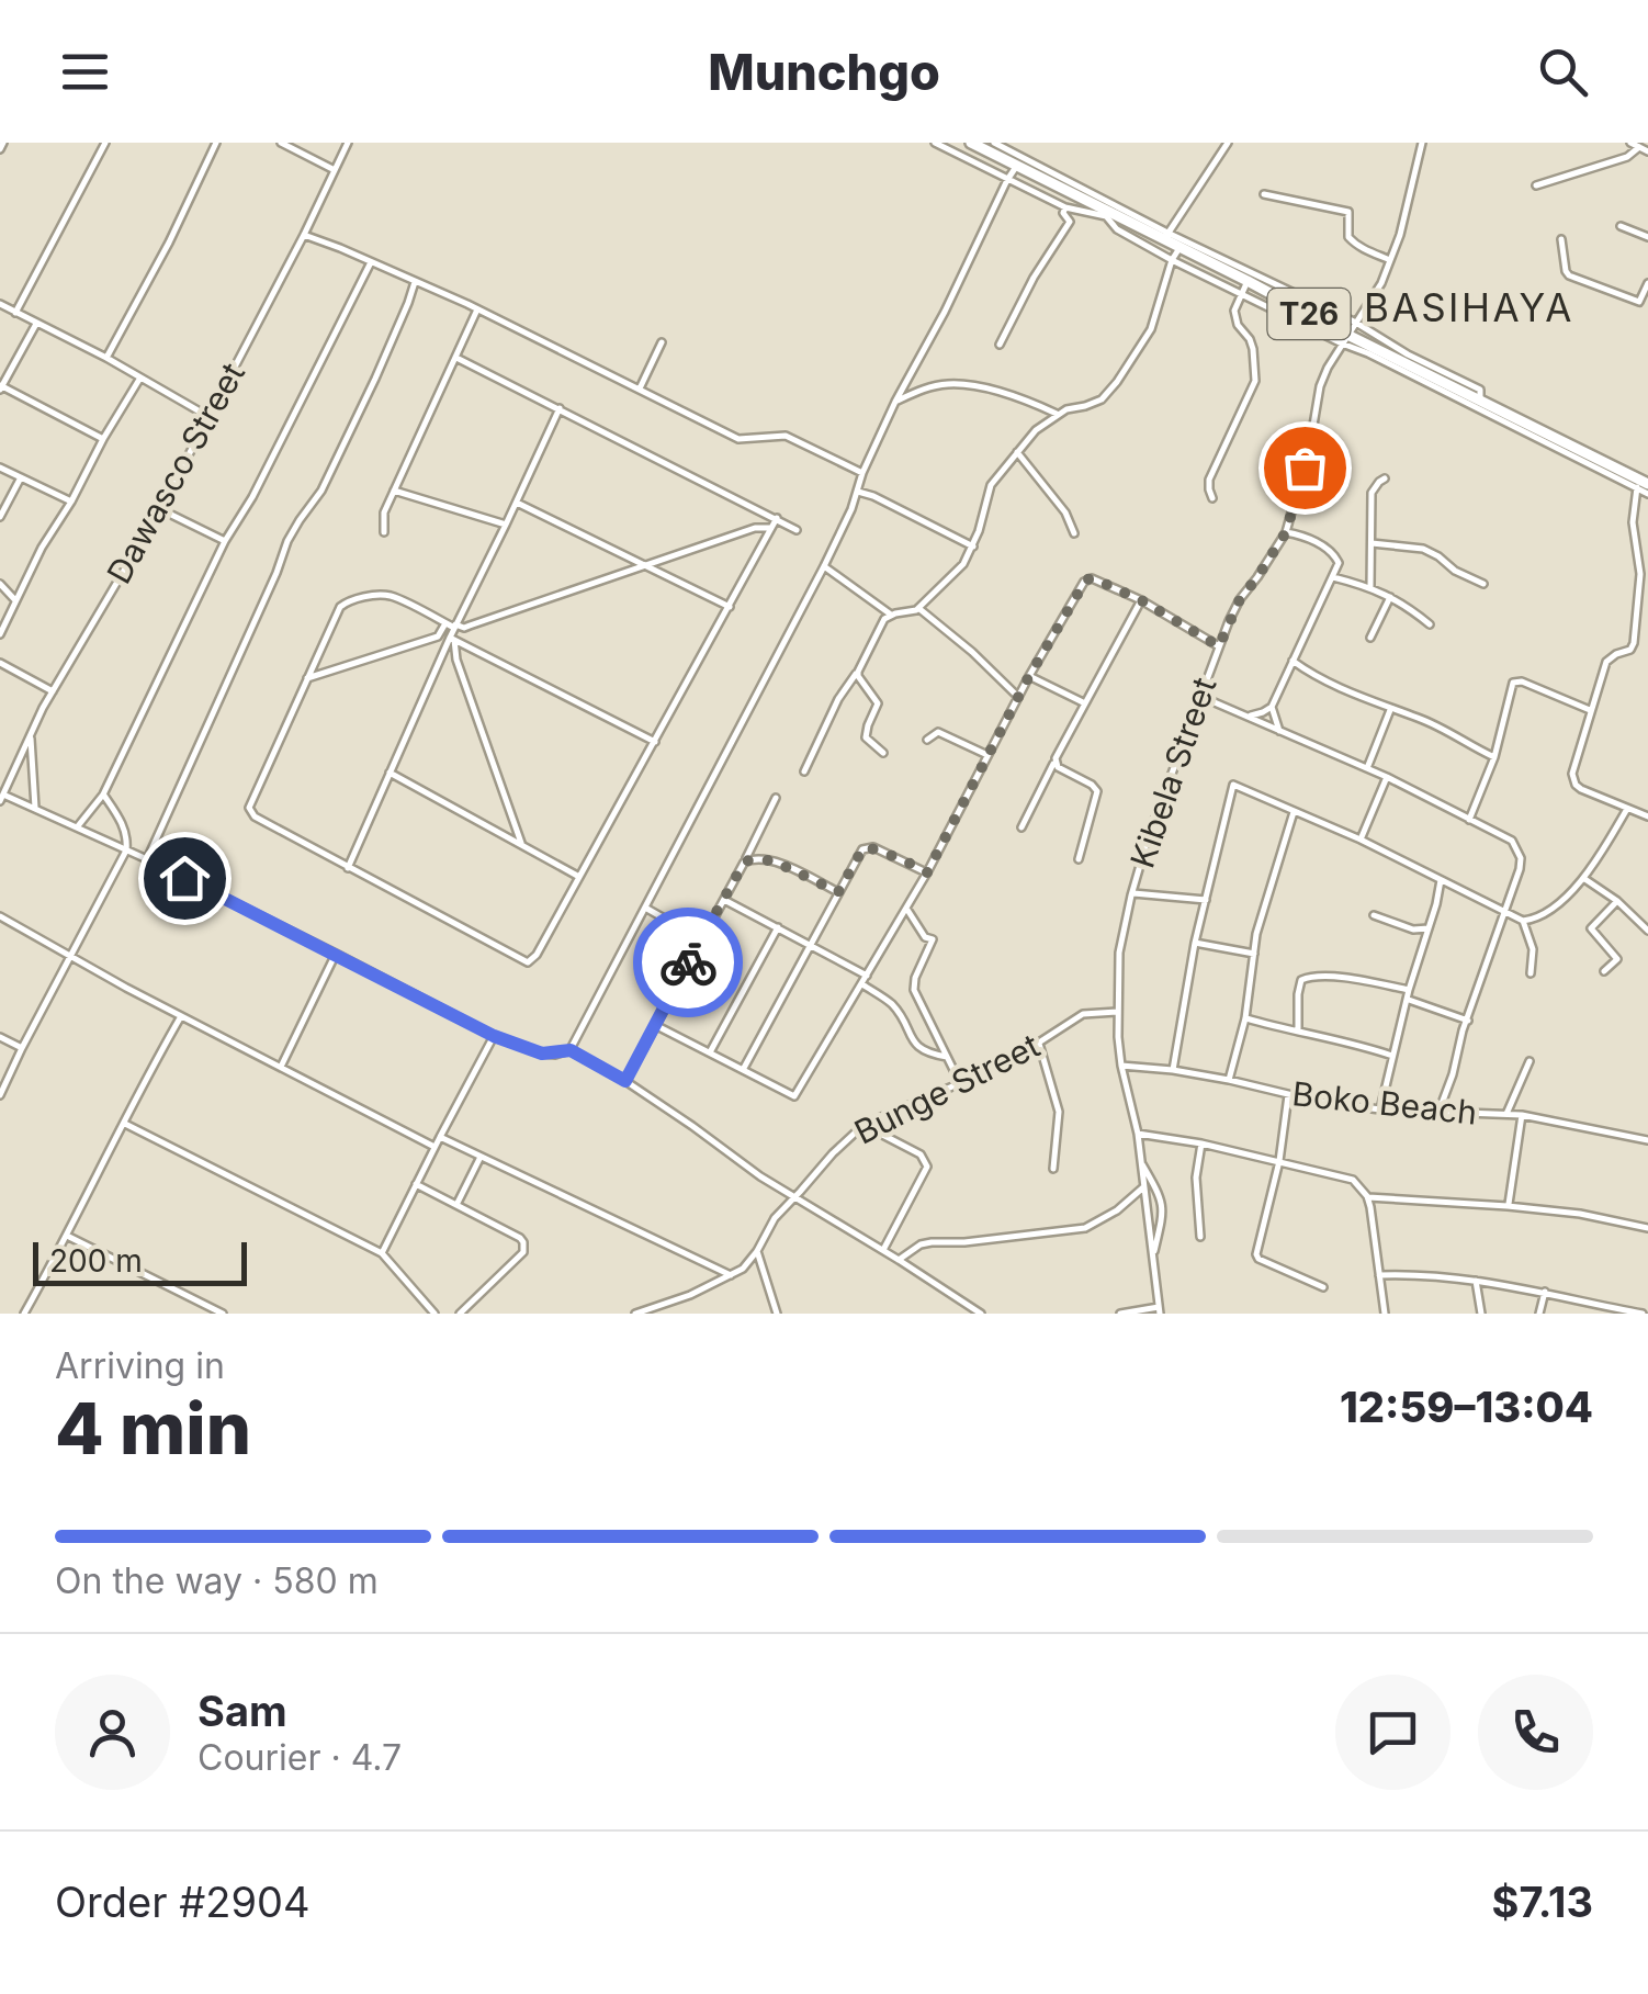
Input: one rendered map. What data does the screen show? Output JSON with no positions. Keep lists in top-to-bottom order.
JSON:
{
  "streets": {
    "highway": ["T26"],
    "street": [
      "Dawasco Street",
      "Kibela Street",
      "Bunge Street",
      "Boko Beach"
    ]
  },
  "crossings": [
    ["T26", "Kibela Street"],
    ["Kibela Street", "Bunge Street"],
    ["Kibela Street", "Boko Beach"]
  ],
  "districts": ["BASIHAYA"],
  "scale_bar": "200 m",
  "page": {
    "header": "Munchgo",
    "scale": "200 m",
    "heading": ["4 min", "Arriving in", "12:59–13:04"],
    "panel": [
      "Sam",
      "Courier · 4.7",
      "Order #2904",
      "$7.13"
    ],
    "bar": "On the way · 580 m"
  }
}
